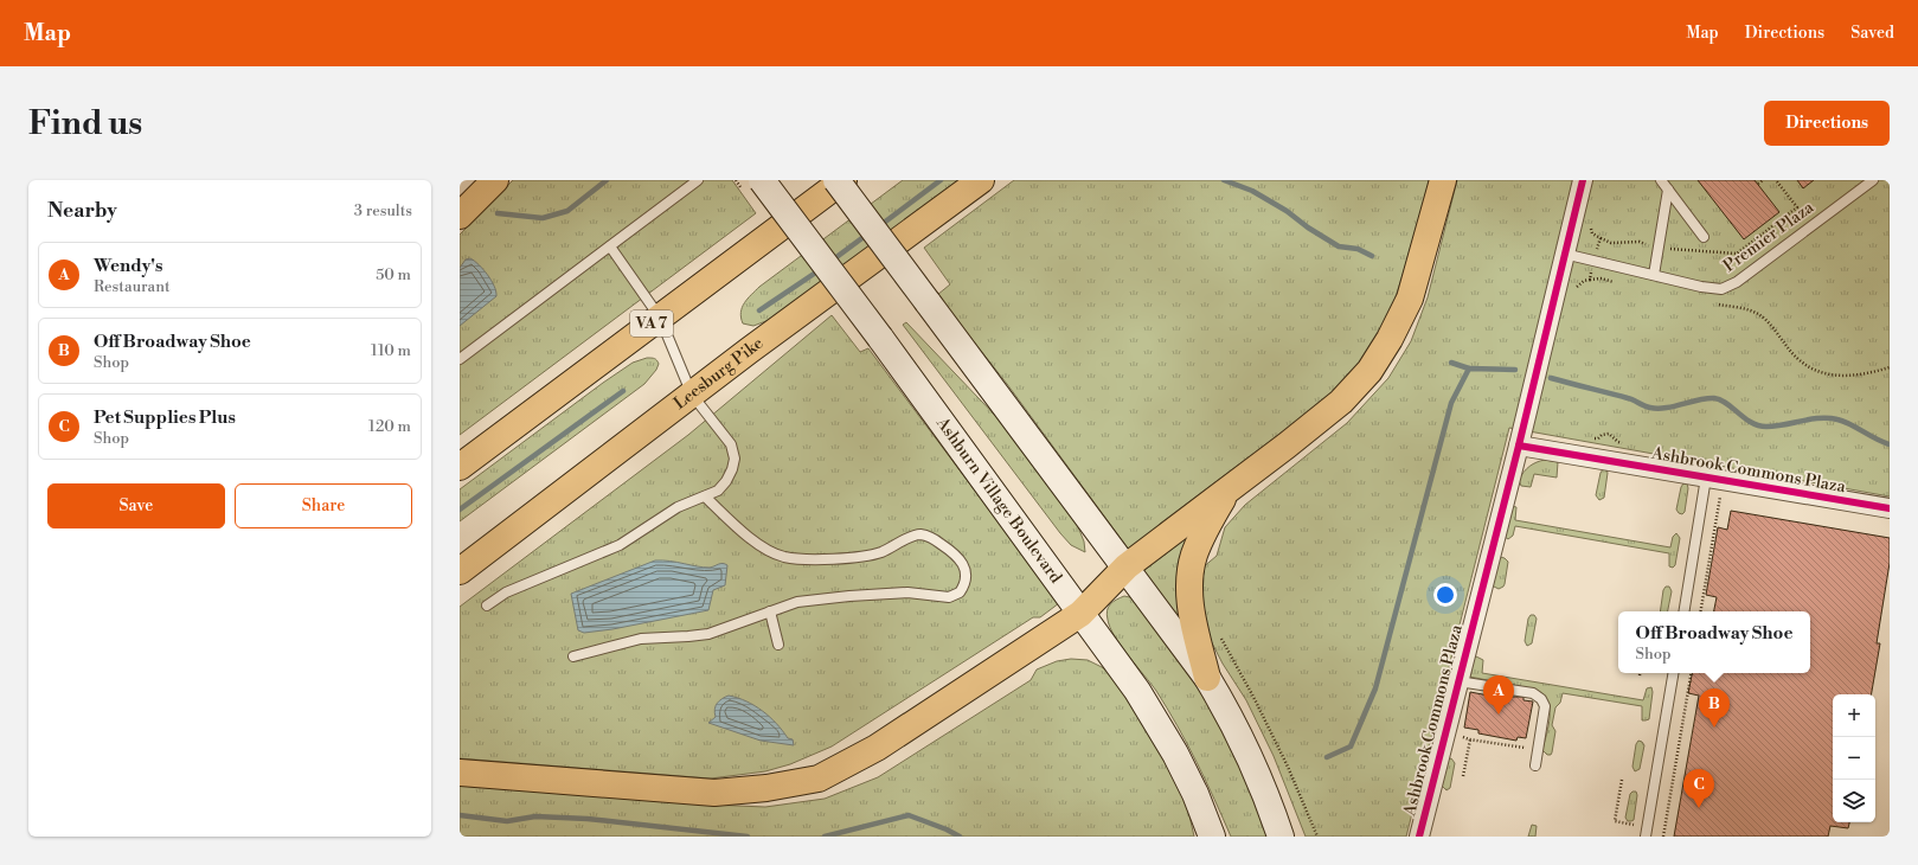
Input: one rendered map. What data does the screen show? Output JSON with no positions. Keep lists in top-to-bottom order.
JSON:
{
  "streets": {
    "highway": ["VA 7", "Leesburg Pike"],
    "main road": ["Ashburn Village Boulevard"],
    "street": ["Ashbrook Commons Plaza"],
    "lane": ["Premier Plaza"]
  },
  "crossings": [
    ["Premier Plaza", "Ashbrook Commons Plaza"]
  ],
  "page": {
    "header": "Map",
    "nav": ["Map", "Directions", "Saved"],
    "buttons": [
      "Directions",
      ["Save", "Share"]
    ],
    "title": "Find us",
    "heading": ["Nearby", "3 results"],
    "list": [
      {
        "mark": "A",
        "name": "Wendy's",
        "note": "Restaurant",
        "value": "50 m"
      },
      {
        "mark": "B",
        "name": "Off Broadway Shoe",
        "note": "Shop",
        "value": "110 m"
      },
      {
        "mark": "C",
        "name": "Pet Supplies Plus",
        "note": "Shop",
        "value": "120 m"
      }
    ],
    "popup": ["Off Broadway Shoe", "Shop"],
    "pins": ["A", "B", "C"],
    "map_buttons": ["+", "−"]
  }
}
